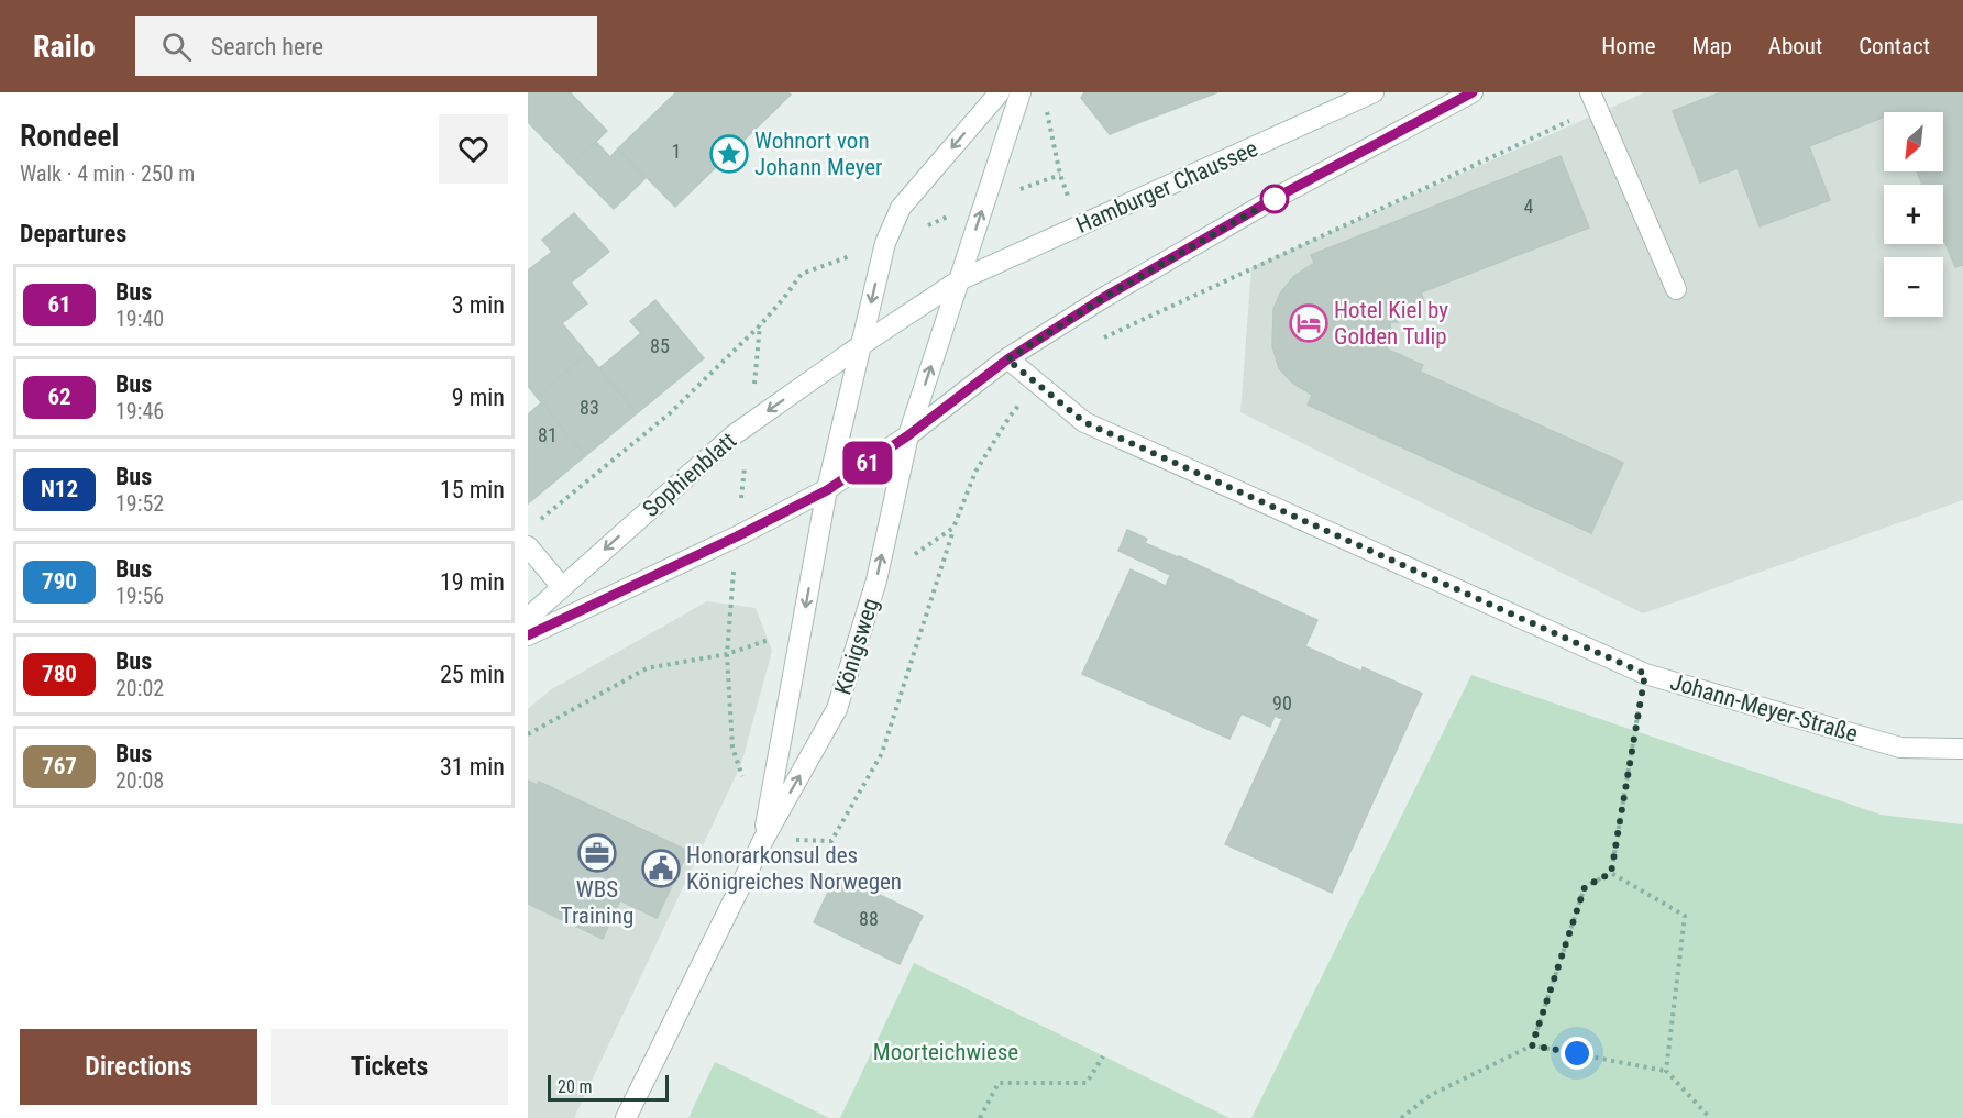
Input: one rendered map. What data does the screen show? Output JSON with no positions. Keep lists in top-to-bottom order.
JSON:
{
  "streets": {
    "main road": [
      "Hamburger Chaussee",
      "Sophienblatt",
      "Königsweg",
      "Johann-Meyer-Straße"
    ]
  },
  "crossings": [
    ["Hamburger Chaussee", "Sophienblatt"],
    ["Hamburger Chaussee", "Königsweg"],
    ["Sophienblatt", "Königsweg"]
  ],
  "parks": ["Moorteichwiese"],
  "places": {
    "place": ["Wohnort von Johann Meyer"],
    "hotel": ["Hotel Kiel by Golden Tulip"],
    "office": ["WBS Training"],
    "public building": ["Honorarkonsul des Königreiches Norwegen"]
  },
  "lines": ["bus line 61"],
  "house_numbers": [
    "1",
    "4",
    "85",
    "83",
    "81",
    "90",
    "88"
  ],
  "scale_bar": "20 m",
  "north": "bottom left",
  "page": {
    "header": "Railo",
    "search": "Search here",
    "nav": [
      "Home",
      "Map",
      "About",
      "Contact"
    ],
    "heading": [
      ["Rondeel", "Walk · 4 min · 250 m"],
      "Departures"
    ],
    "on_map": "61",
    "map_buttons": ["+", "−"],
    "list": [
      {
        "mark": "61",
        "name": "Bus",
        "note": "19:40",
        "value": "3 min"
      },
      {
        "mark": "62",
        "name": "Bus",
        "note": "19:46",
        "value": "9 min"
      },
      {
        "mark": "N12",
        "name": "Bus",
        "note": "19:52",
        "value": "15 min"
      },
      {
        "mark": "790",
        "name": "Bus",
        "note": "19:56",
        "value": "19 min"
      },
      {
        "mark": "780",
        "name": "Bus",
        "note": "20:02",
        "value": "25 min"
      },
      {
        "mark": "767",
        "name": "Bus",
        "note": "20:08",
        "value": "31 min"
      }
    ],
    "buttons": ["Directions", "Tickets"],
    "scale": "20 m"
  }
}
